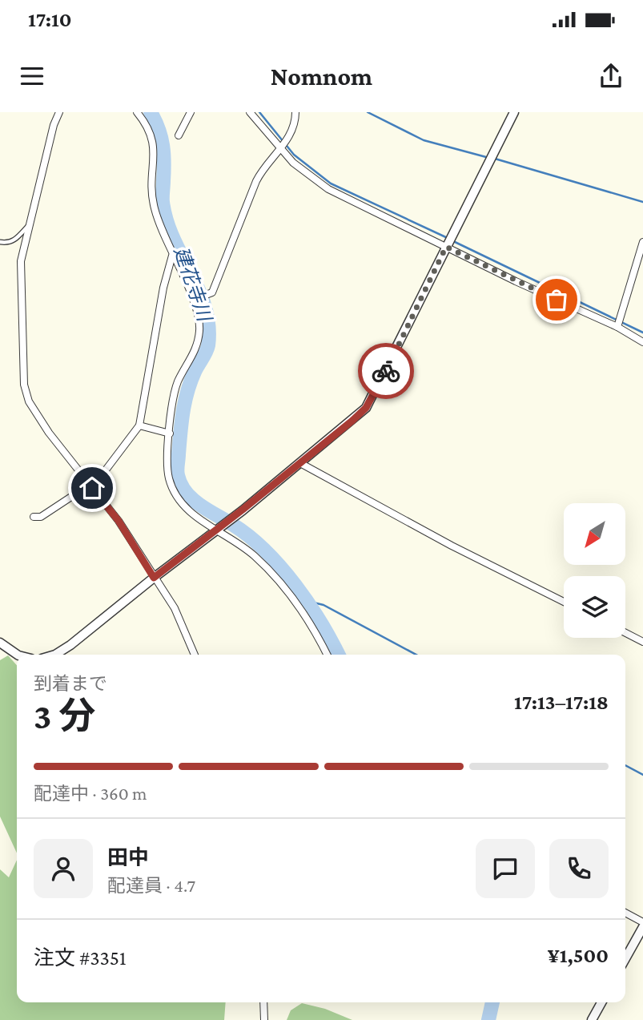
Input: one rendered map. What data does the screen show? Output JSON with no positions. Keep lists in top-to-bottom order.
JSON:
{
  "water": ["建花寺川"],
  "north": "bottom left",
  "page": {
    "status": "17:10",
    "header": "Nomnom",
    "heading": ["3 分", "到着まで", "17:13–17:18"],
    "panel": [
      "田中",
      "配達員 · 4.7",
      "注文 #3351",
      "¥1,500"
    ],
    "bar": "配達中 · 360 m"
  }
}
